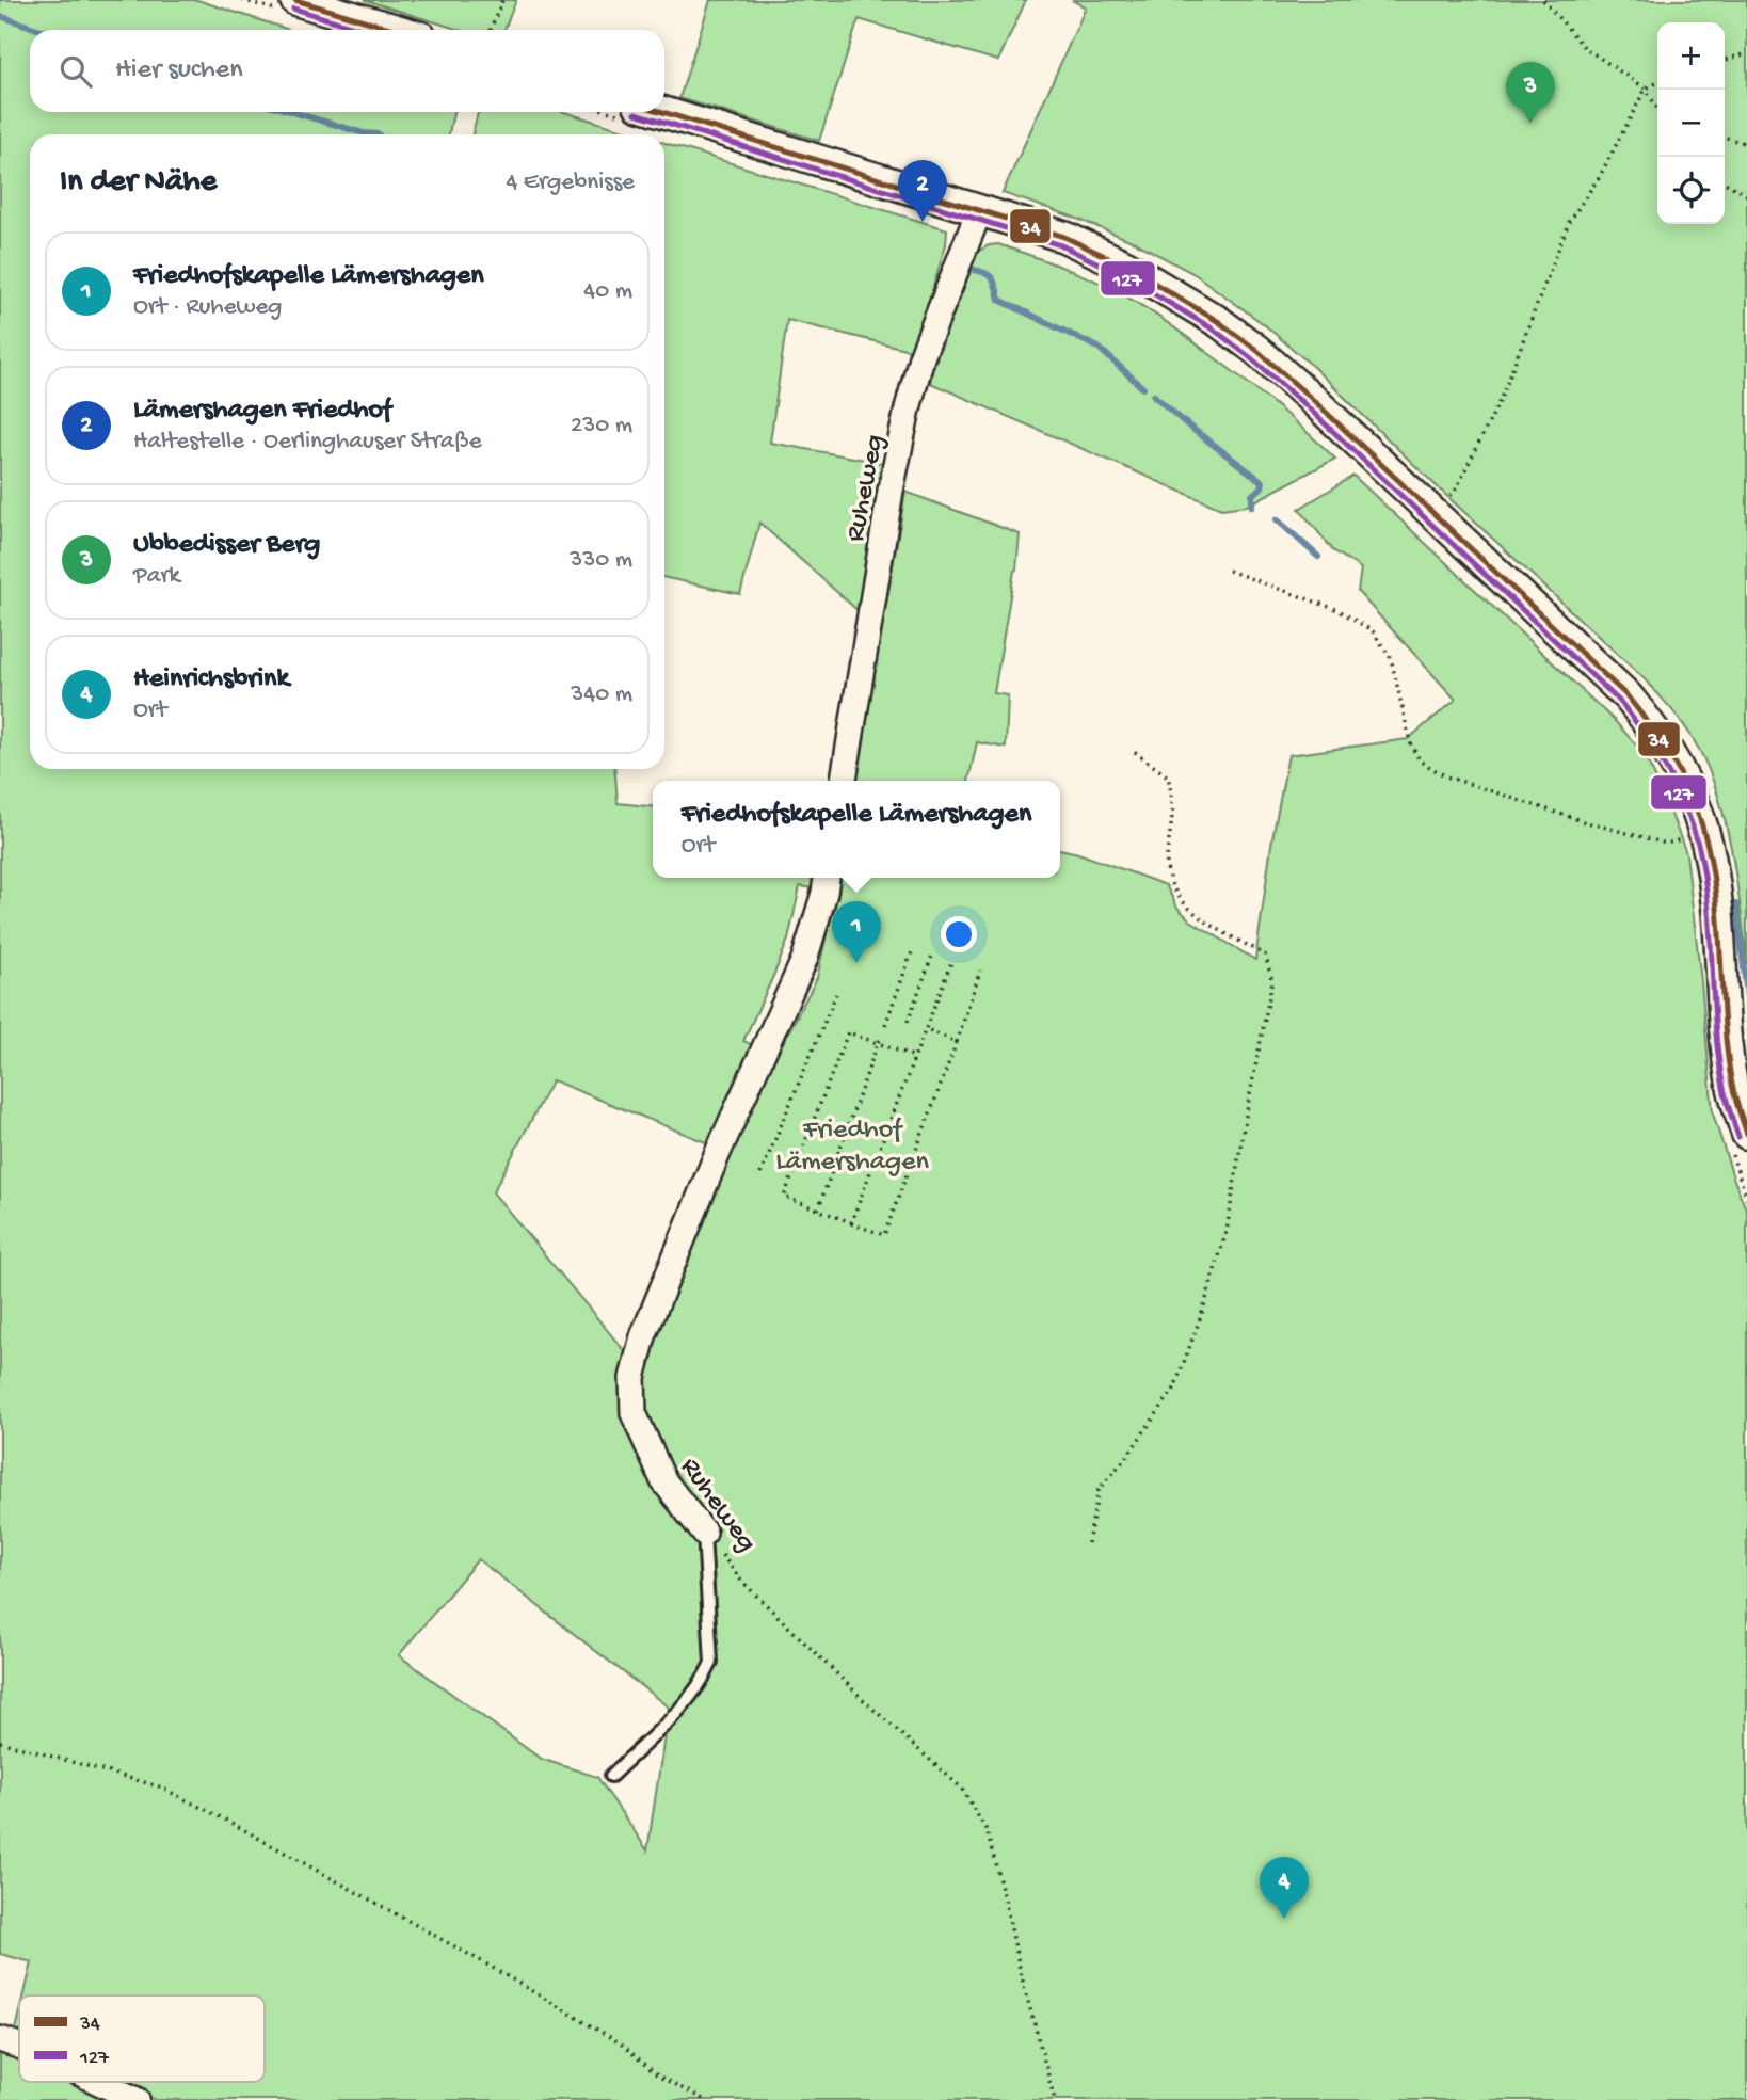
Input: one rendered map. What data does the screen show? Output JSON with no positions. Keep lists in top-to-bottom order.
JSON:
{
  "streets": {
    "street": ["Ruheweg"]
  },
  "parks": ["Friedhof Lämershagen"],
  "lines": ["transit line 34", "transit line 127"],
  "legend": ["34", "127"],
  "page": {
    "map_buttons": ["+", "−"],
    "search": "Hier suchen",
    "pins": [
      "3",
      "2",
      "1",
      "4"
    ],
    "heading": ["In der Nähe", "4 Ergebnisse"],
    "list": [
      {
        "mark": "1",
        "name": "Friedhofskapelle Lämershagen",
        "note": "Ort · Ruheweg",
        "value": "40 m"
      },
      {
        "mark": "2",
        "name": "Lämershagen Friedhof",
        "note": "Haltestelle · Oerlinghauser Straße",
        "value": "230 m"
      },
      {
        "mark": "3",
        "name": "Ubbedisser Berg",
        "note": "Park",
        "value": "330 m"
      },
      {
        "mark": "4",
        "name": "Heinrichsbrink",
        "note": "Ort",
        "value": "340 m"
      }
    ],
    "popup": ["Friedhofskapelle Lämershagen", "Ort"]
  }
}
